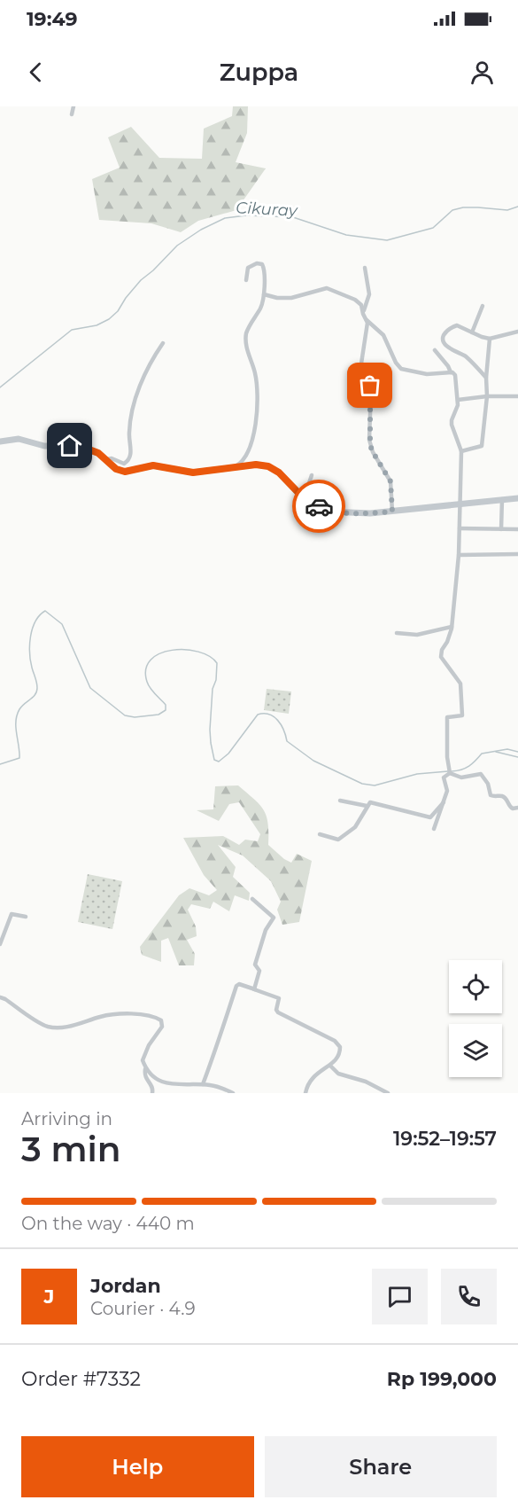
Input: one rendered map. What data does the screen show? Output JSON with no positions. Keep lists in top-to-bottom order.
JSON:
{
  "water": ["Cikuray"],
  "page": {
    "status": "19:49",
    "header": "Zuppa",
    "heading": ["3 min", "Arriving in", "19:52–19:57"],
    "panel": [
      "Jordan",
      "Courier · 4.9",
      "Order #7332",
      "Rp 199,000"
    ],
    "bar": "On the way · 440 m",
    "round": "J",
    "buttons": ["Help", "Share"]
  }
}
